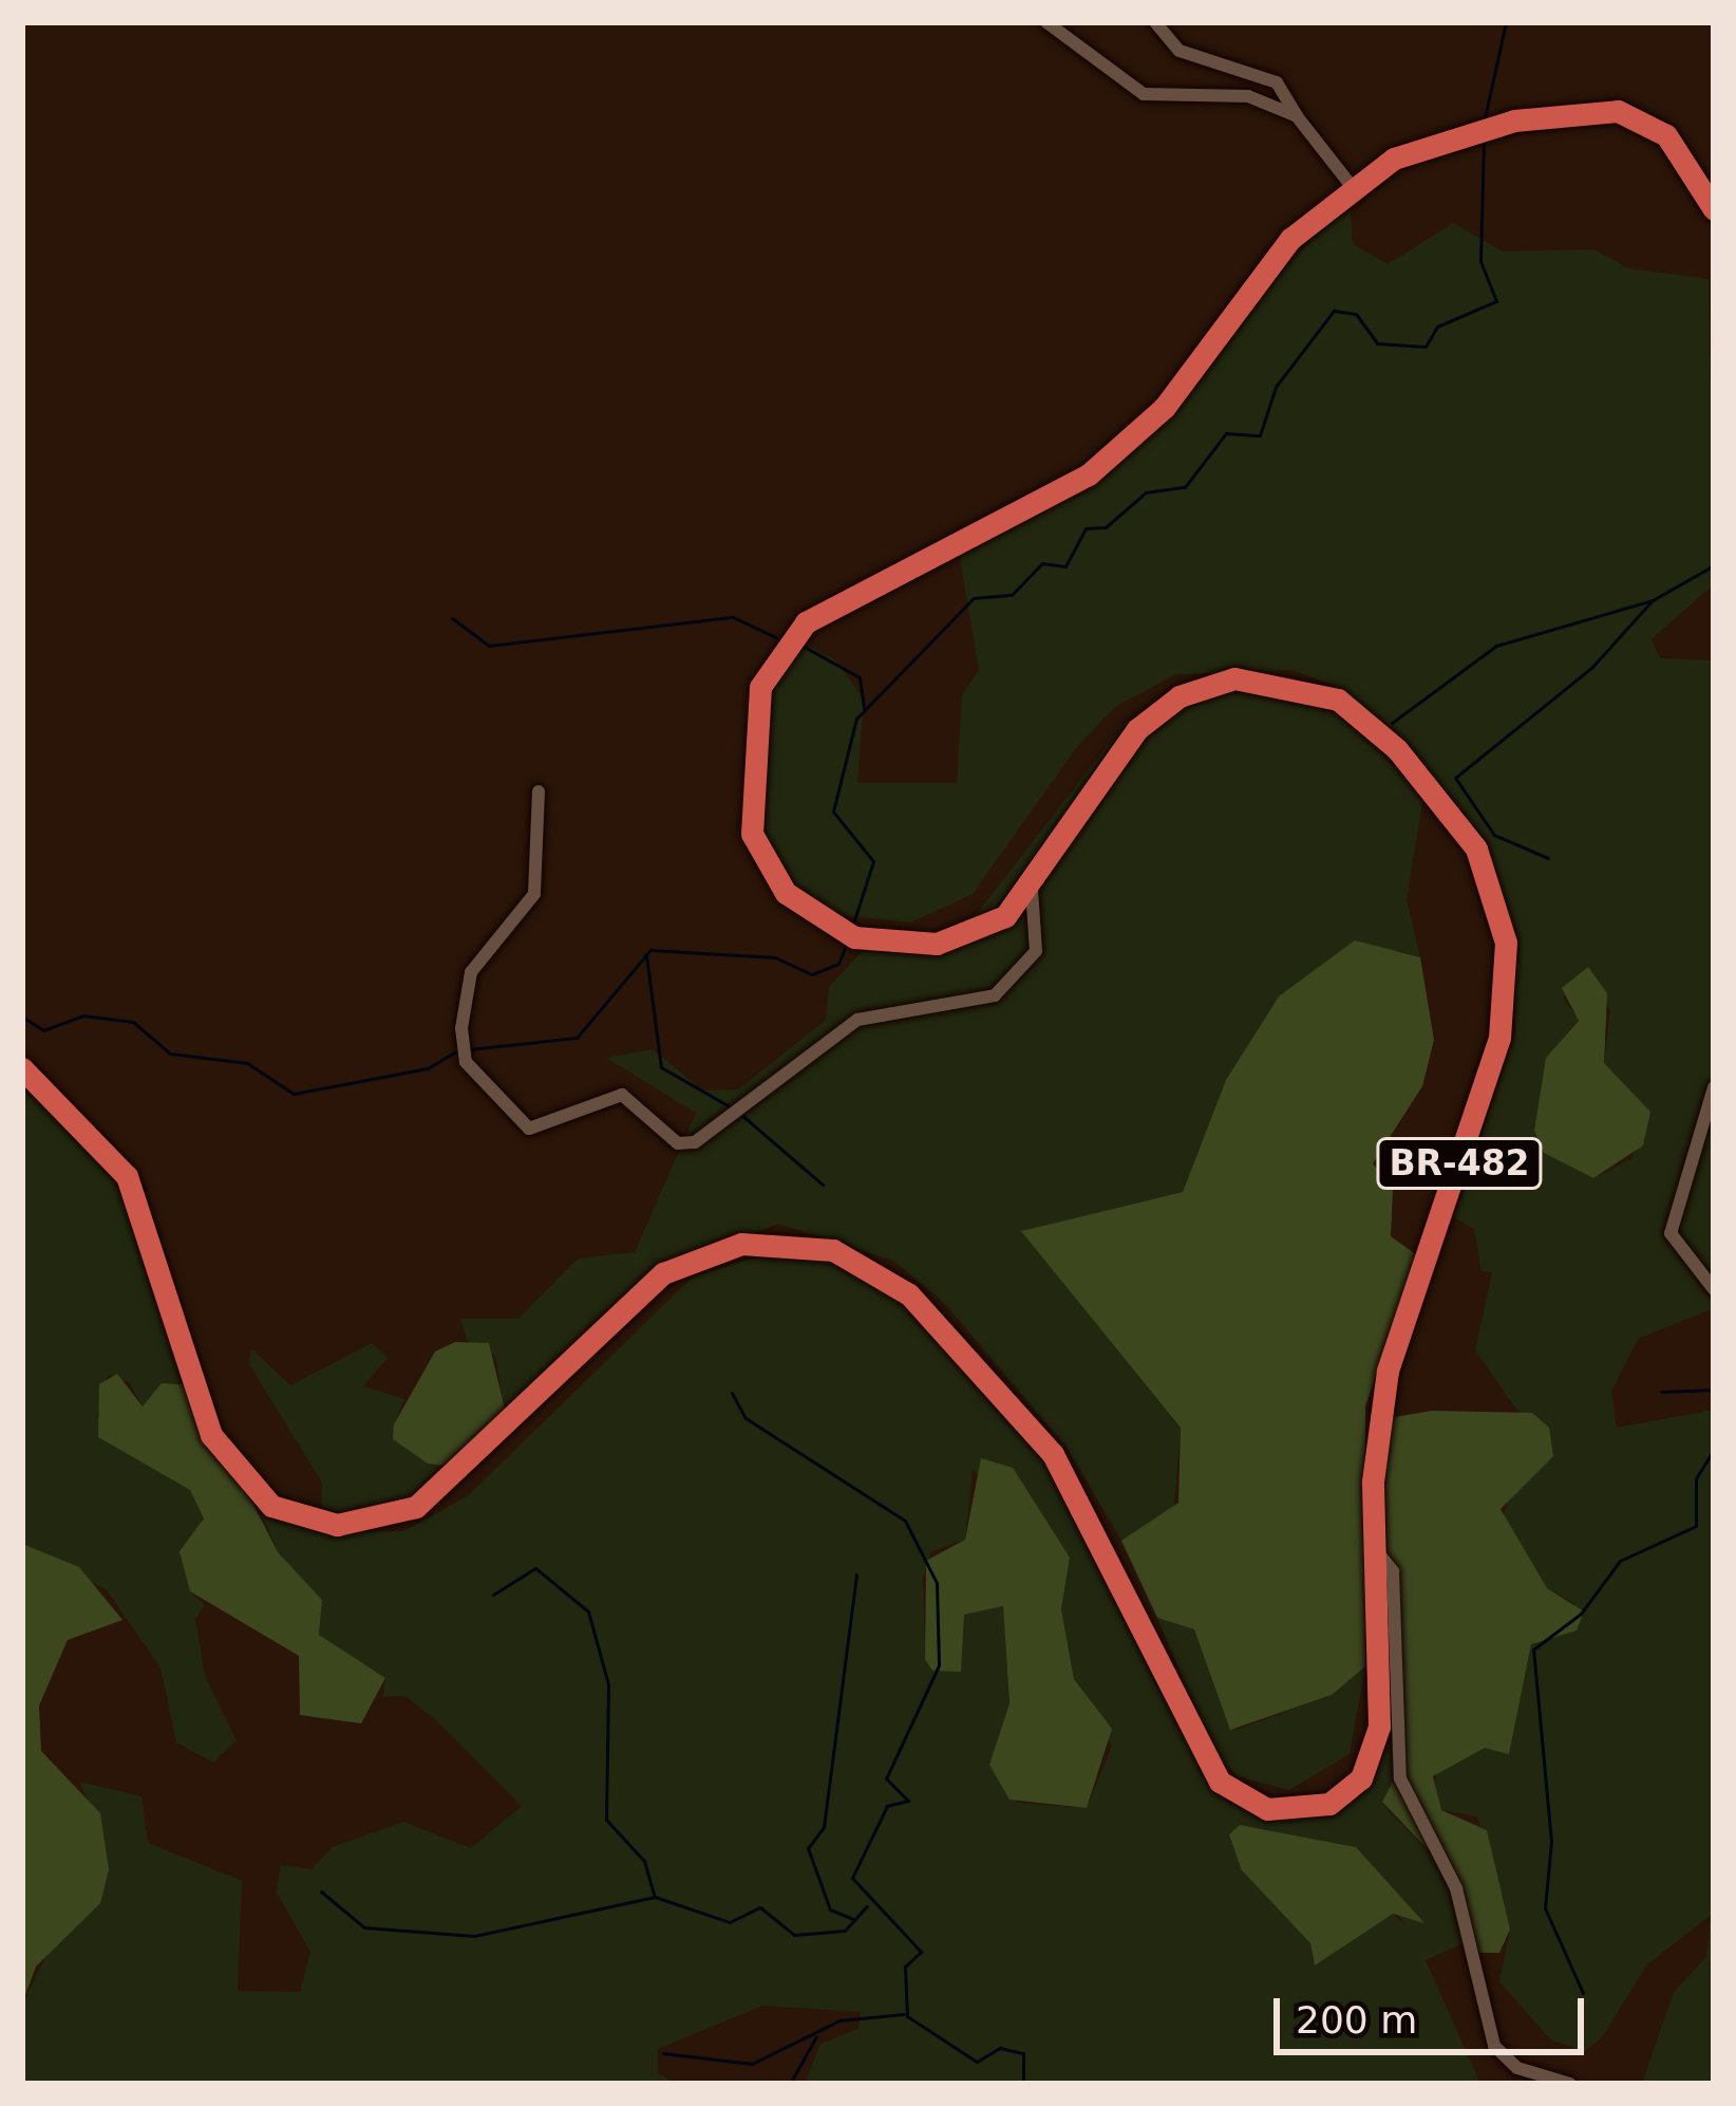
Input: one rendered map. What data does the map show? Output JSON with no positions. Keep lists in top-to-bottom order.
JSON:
{
  "streets": {
    "highway": ["BR-482"]
  },
  "scale_bar": "200 m"
}
